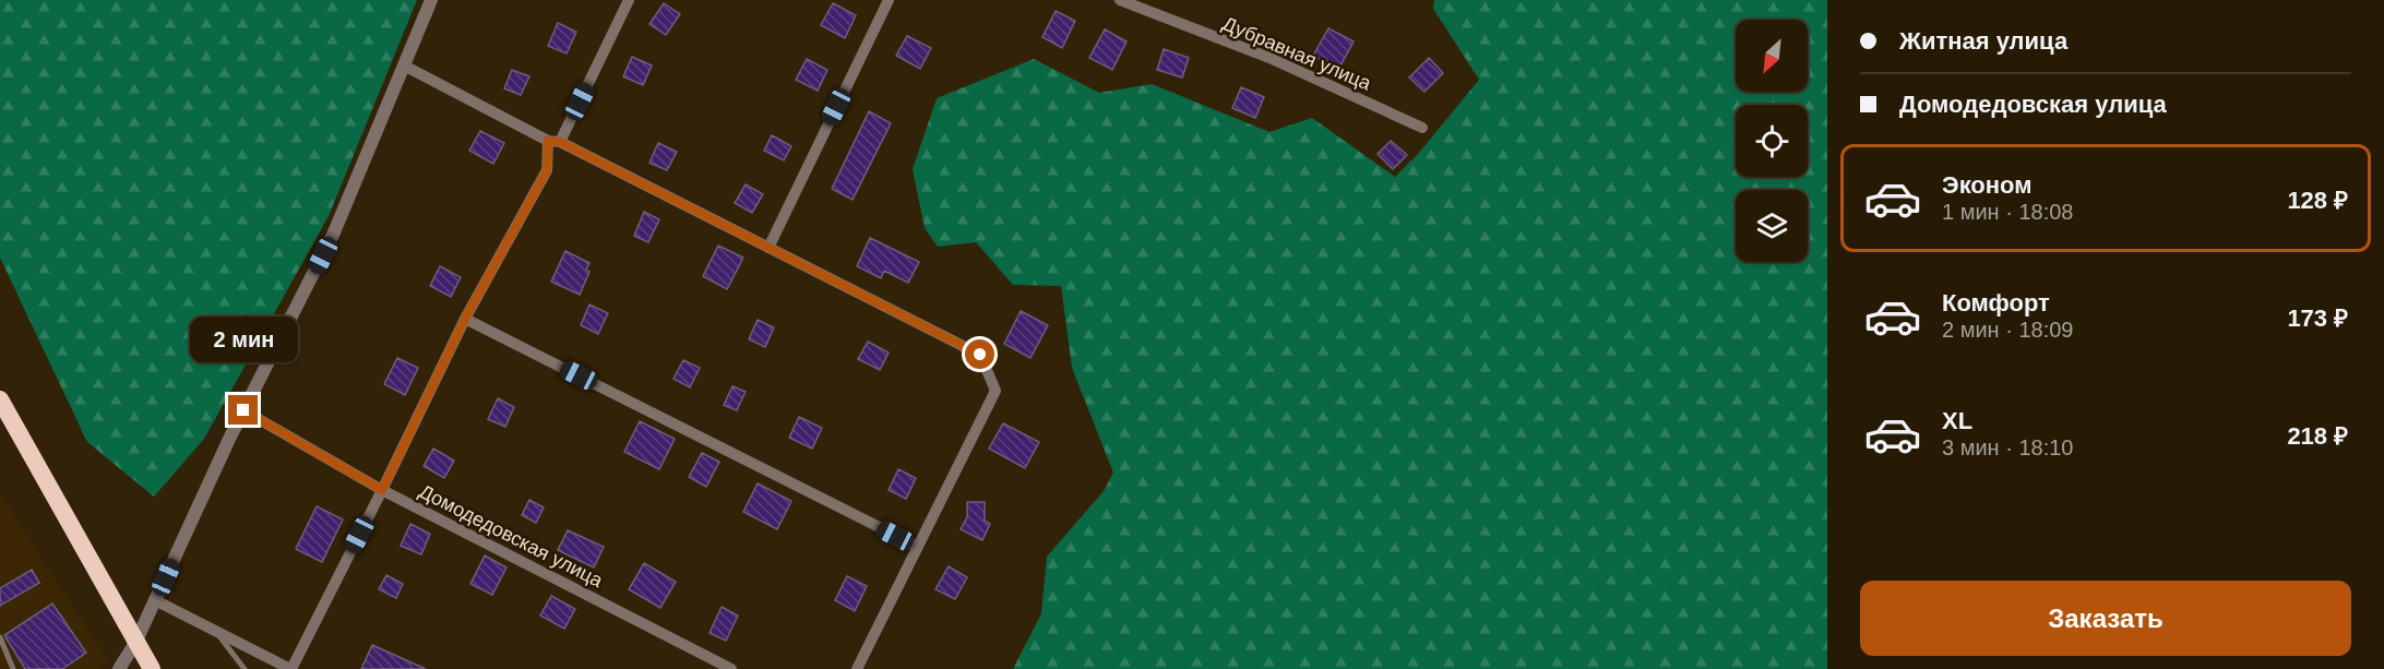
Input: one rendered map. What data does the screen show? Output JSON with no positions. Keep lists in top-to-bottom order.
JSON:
{
  "streets": {
    "street": ["Дубравная улица", "Домодедовская улица"]
  },
  "north": "bottom left",
  "page": {
    "banner": ["Житная улица", "Домодедовская улица"],
    "list": [
      {
        "name": "Эконом",
        "note": "1 мин · 18:08",
        "value": "128 ₽"
      },
      {
        "name": "Комфорт",
        "note": "2 мин · 18:09",
        "value": "173 ₽"
      },
      {
        "name": "XL",
        "note": "3 мин · 18:10",
        "value": "218 ₽"
      }
    ],
    "bubble": "2 мин",
    "buttons": "Заказать"
  }
}
